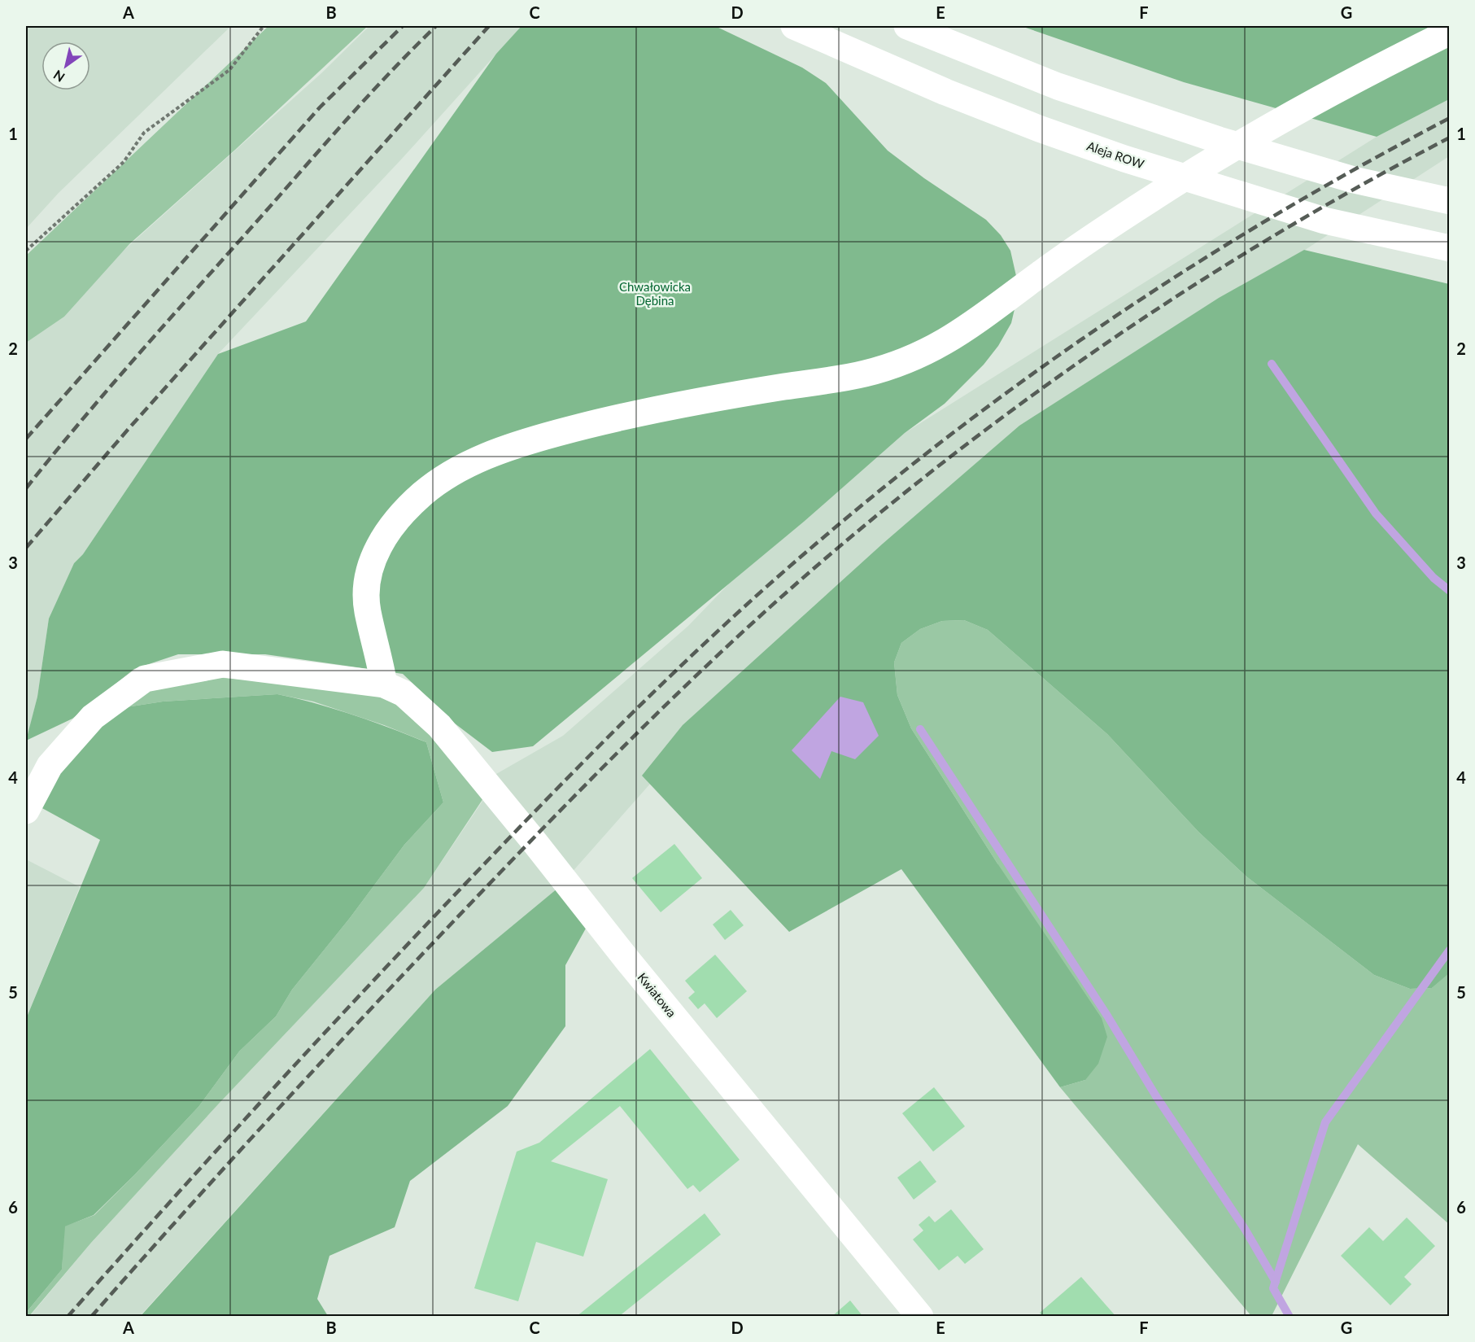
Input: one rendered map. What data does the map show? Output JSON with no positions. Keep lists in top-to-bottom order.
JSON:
{
  "streets": {
    "main road": ["Aleja ROW", "Kwiatowa"]
  },
  "parks": ["Chwałowicka Dębina"],
  "north": "bottom left",
  "grid": {
    "columns": [
      "A",
      "B",
      "C",
      "D",
      "E",
      "F",
      "G"
    ],
    "rows": [
      "1",
      "2",
      "3",
      "4",
      "5",
      "6"
    ]
  }
}
